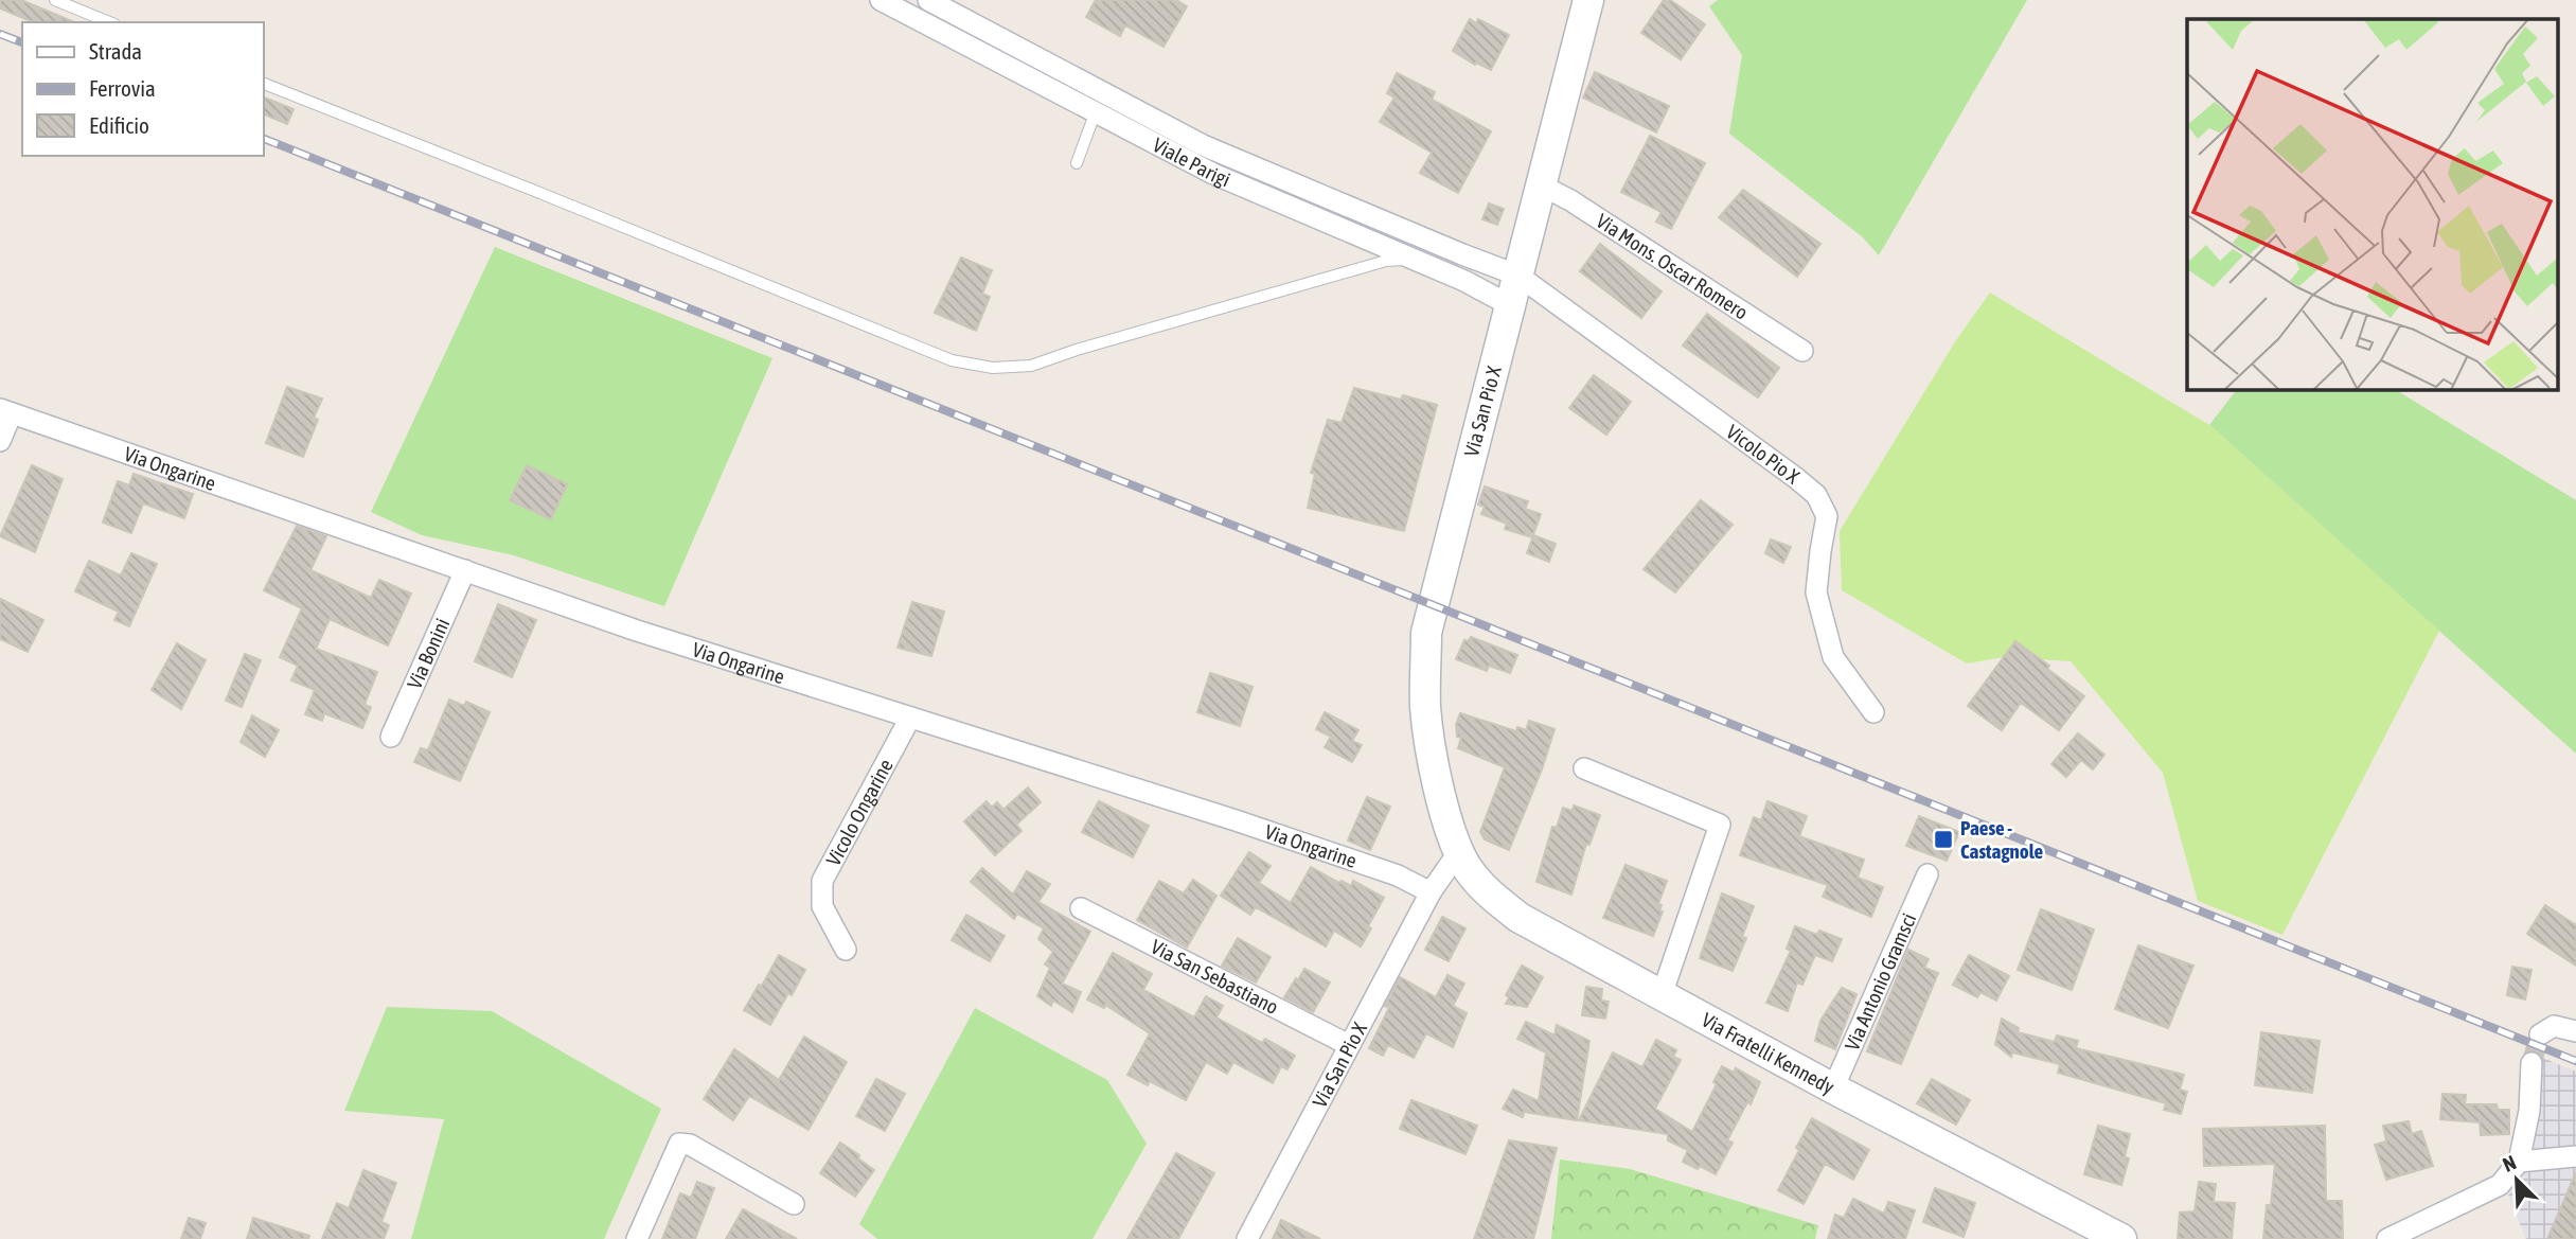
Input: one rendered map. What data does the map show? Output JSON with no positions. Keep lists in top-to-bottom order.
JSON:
{
  "streets": {
    "street": [
      "Viale Parigi",
      "Via Mons. Oscar Romero",
      "Via San Pio X",
      "Vicolo Pio X",
      "Via Ongarine",
      "Via Bonini",
      "Vicolo Ongarine",
      "Via San Sebastiano",
      "Via Antonio Gramsci",
      "Via Fratelli Kennedy"
    ]
  },
  "crossings": [
    ["Viale Parigi", "Via San Pio X"],
    ["Viale Parigi", "Vicolo Pio X"],
    ["Via Mons. Oscar Romero", "Via San Pio X"],
    ["Via San Pio X", "Vicolo Pio X"],
    ["Via San Pio X", "Via Ongarine"],
    ["Via San Pio X", "Via San Sebastiano"],
    ["Via San Pio X", "Via Fratelli Kennedy"],
    ["Via Ongarine", "Via Bonini"],
    ["Via Ongarine", "Vicolo Ongarine"],
    ["Via Antonio Gramsci", "Via Fratelli Kennedy"]
  ],
  "places": {
    "transit": ["Paese - Castagnole"]
  },
  "legend": ["Strada", "Ferrovia", "Edificio"],
  "north": "top left"
}
